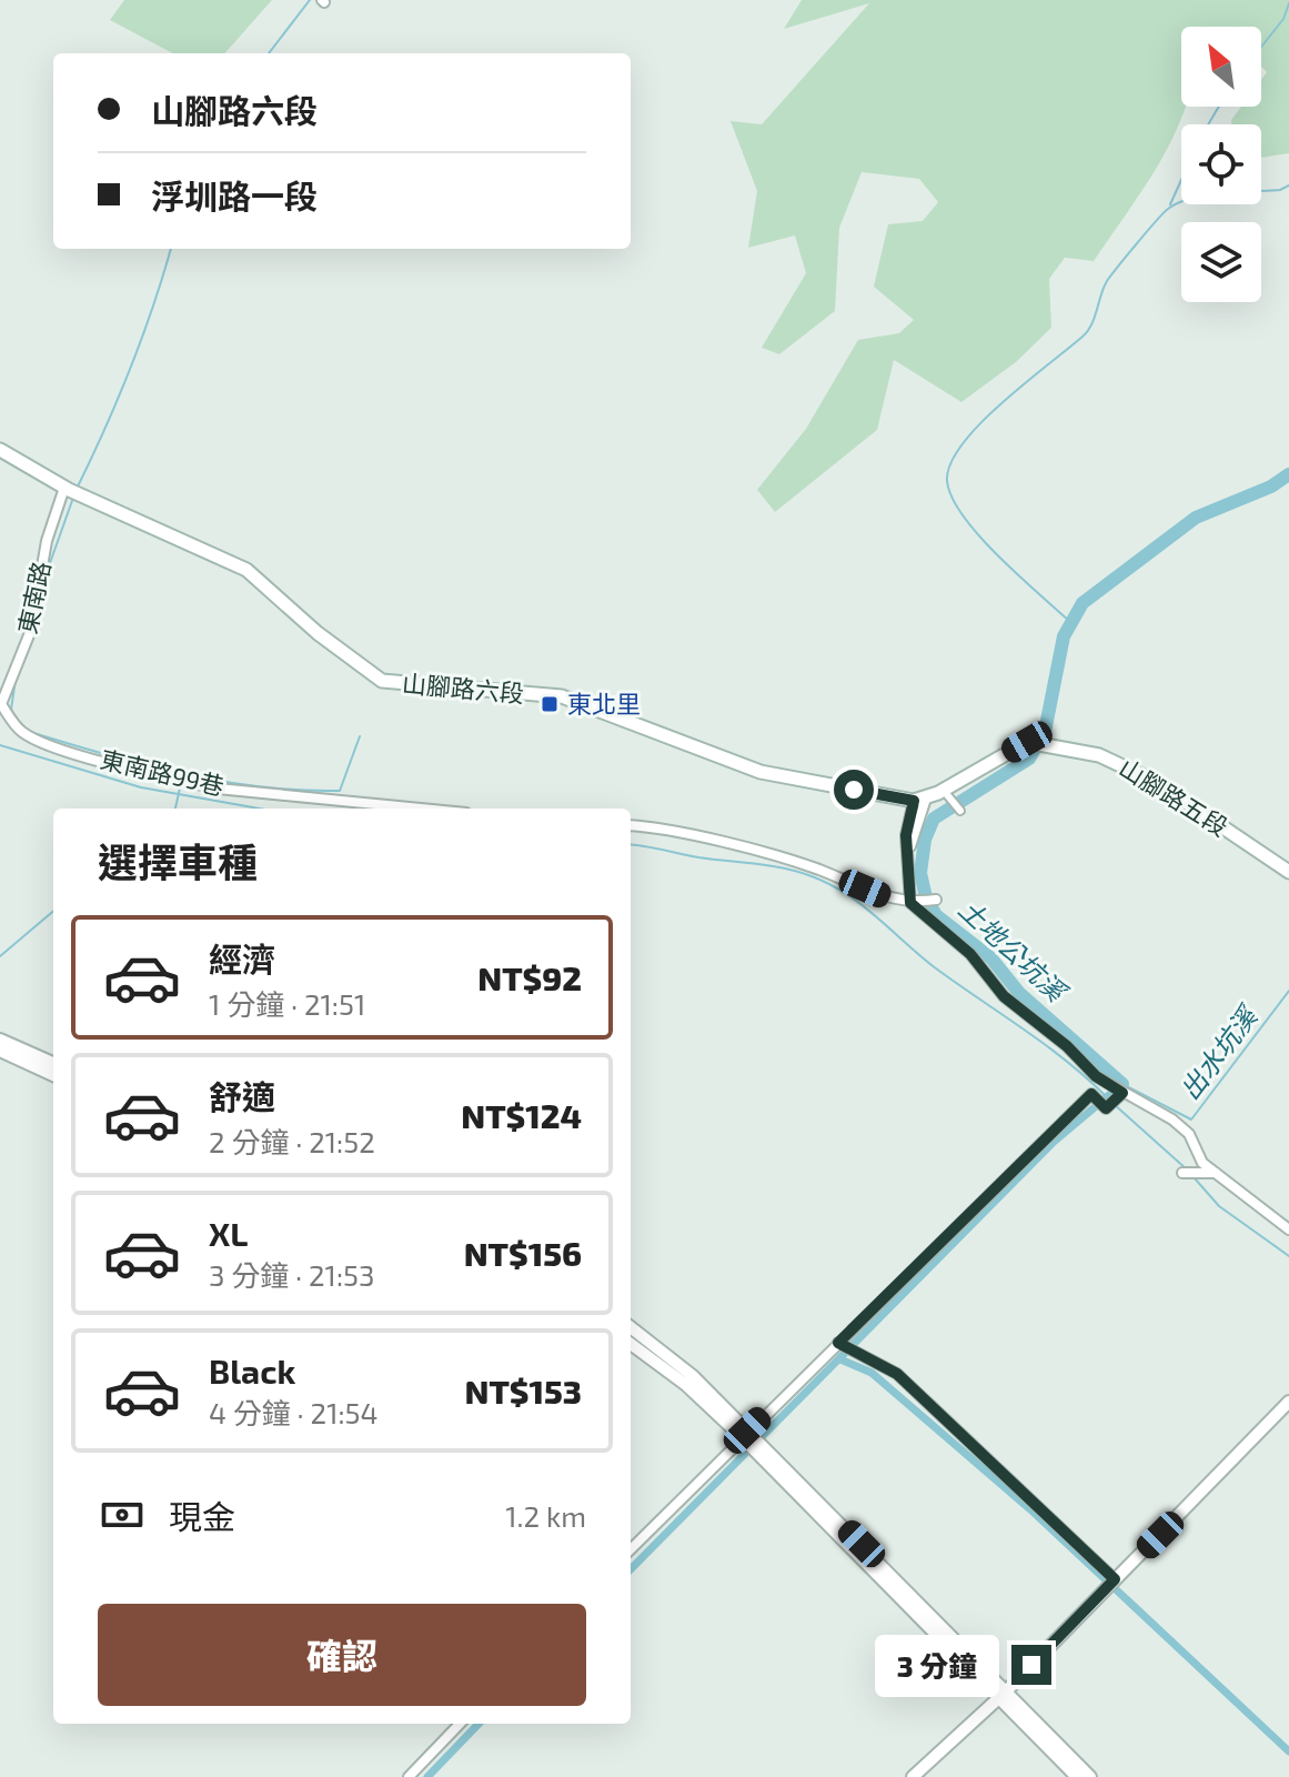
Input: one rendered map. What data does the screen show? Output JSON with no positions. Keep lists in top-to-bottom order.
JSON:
{
  "streets": {
    "main road": ["山腳路六段", "山腳路五段"],
    "street": ["東南路", "東南路99巷"]
  },
  "crossings": [
    ["東南路", "山腳路六段"],
    ["東南路", "東南路99巷"]
  ],
  "water": ["土地公坑溪", "出水坑溪"],
  "places": {
    "transit": ["東北里"]
  },
  "north": "top left",
  "page": {
    "banner": ["山腳路六段", "浮圳路一段"],
    "heading": "選擇車種",
    "list": [
      {
        "name": "經濟",
        "note": "1 分鐘 · 21:51",
        "value": "NT$92"
      },
      {
        "name": "舒適",
        "note": "2 分鐘 · 21:52",
        "value": "NT$124"
      },
      {
        "name": "XL",
        "note": "3 分鐘 · 21:53",
        "value": "NT$156"
      },
      {
        "name": "Black",
        "note": "4 分鐘 · 21:54",
        "value": "NT$153"
      }
    ],
    "pay": ["現金", "1.2 km"],
    "buttons": "確認",
    "bubble": "3 分鐘"
  }
}
